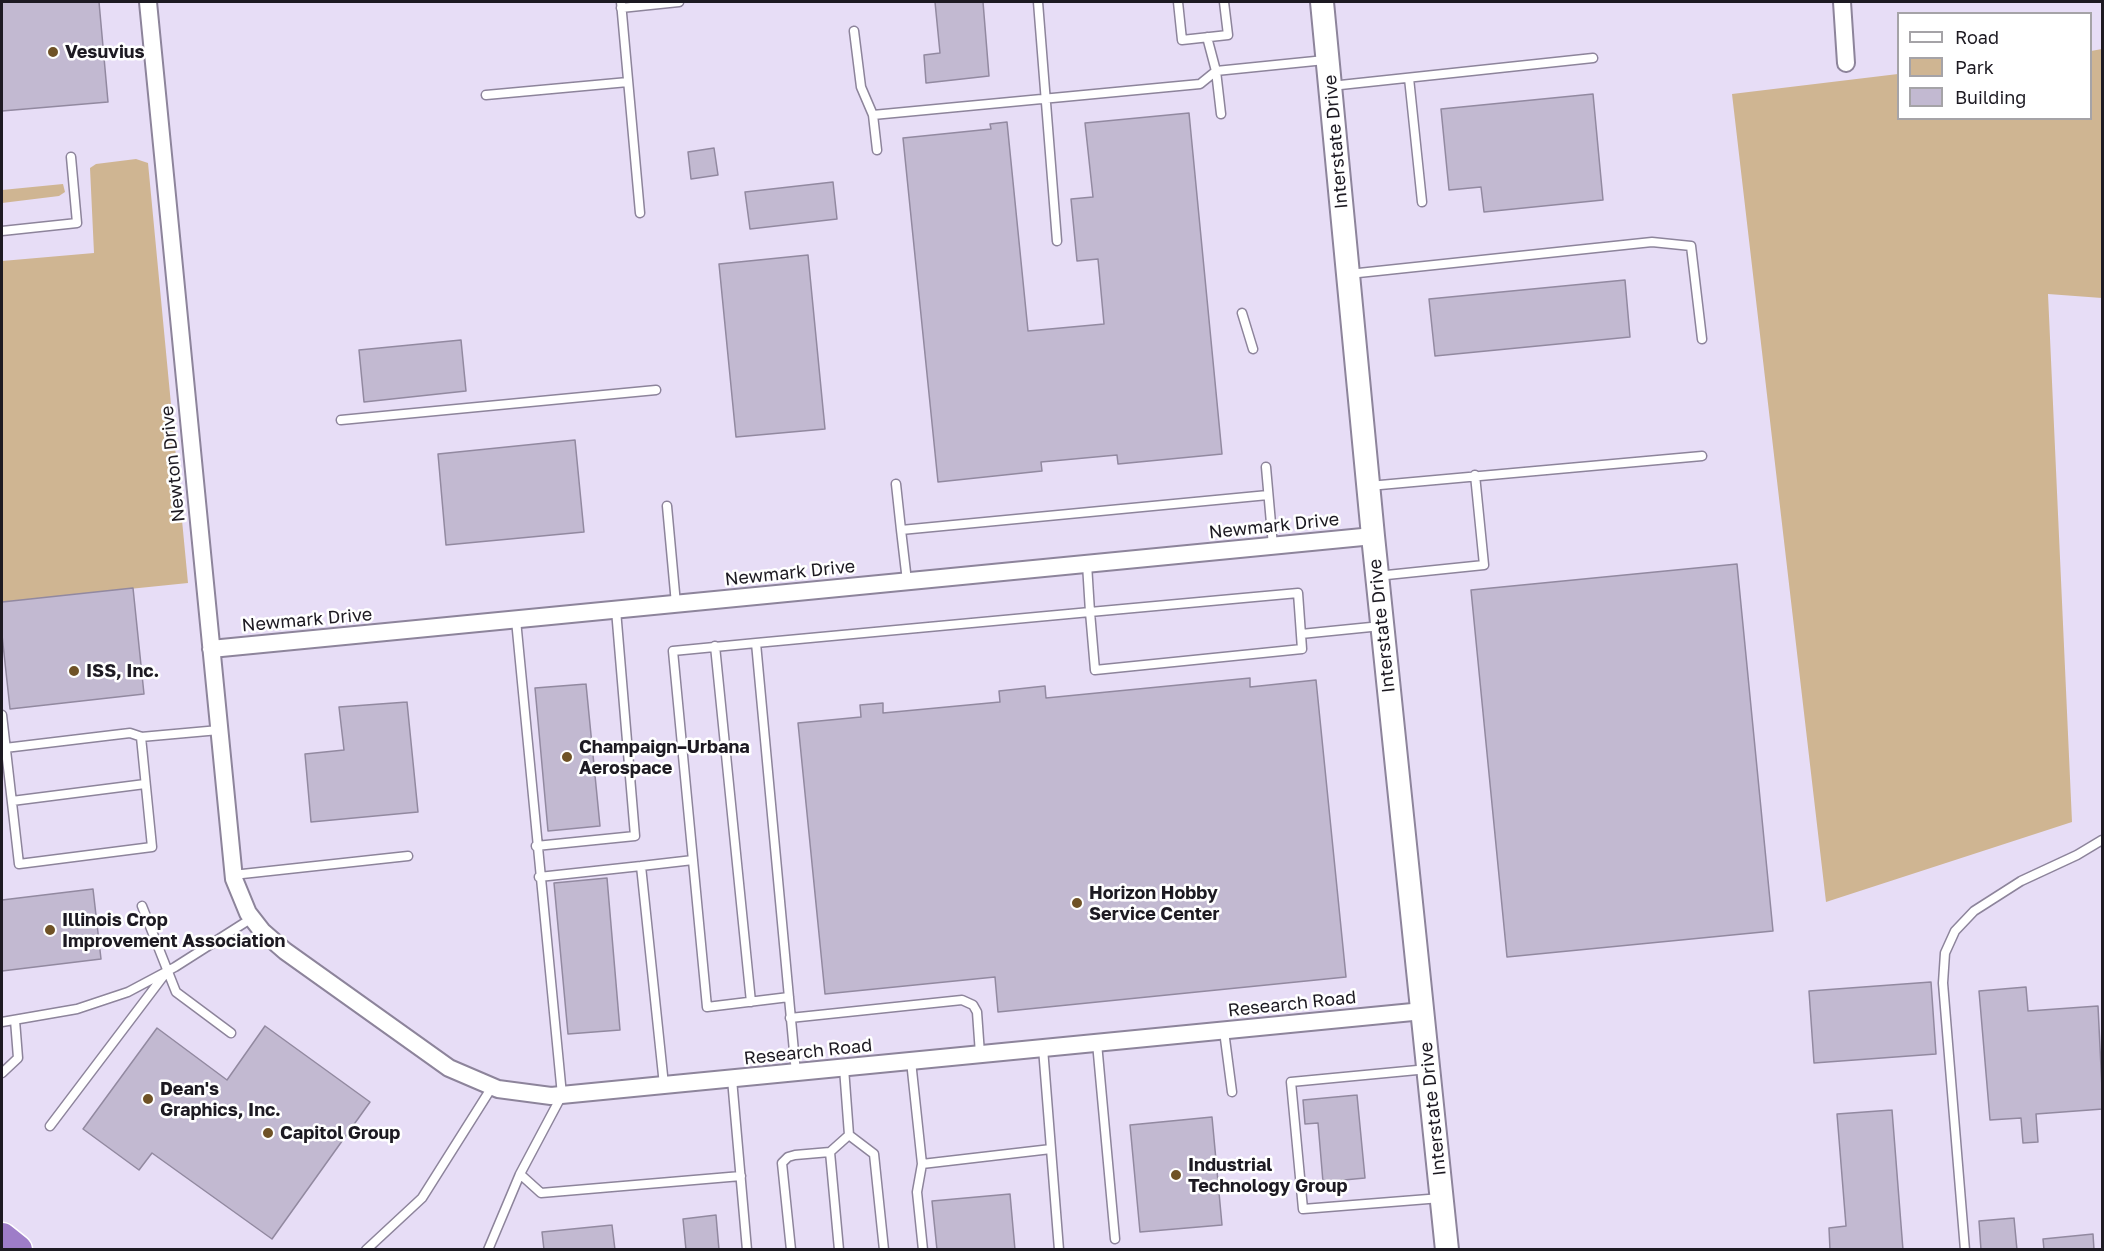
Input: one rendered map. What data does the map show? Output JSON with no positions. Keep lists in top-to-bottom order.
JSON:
{
  "streets": {
    "main road": ["Interstate Drive"],
    "street": ["Newton Drive", "Newmark Drive", "Research Road"]
  },
  "crossings": [
    ["Interstate Drive", "Newmark Drive"],
    ["Interstate Drive", "Research Road"],
    ["Newton Drive", "Newmark Drive"],
    ["Newton Drive", "Research Road"]
  ],
  "places": [
    "Vesuvius",
    "ISS, Inc.",
    "Champaign–Urbana Aerospace",
    "Horizon Hobby Service Center",
    "Illinois Crop Improvement Association",
    "Dean's Graphics, Inc.",
    "Capitol Group",
    "Industrial Technology Group"
  ],
  "legend": ["Road", "Park", "Building"]
}
